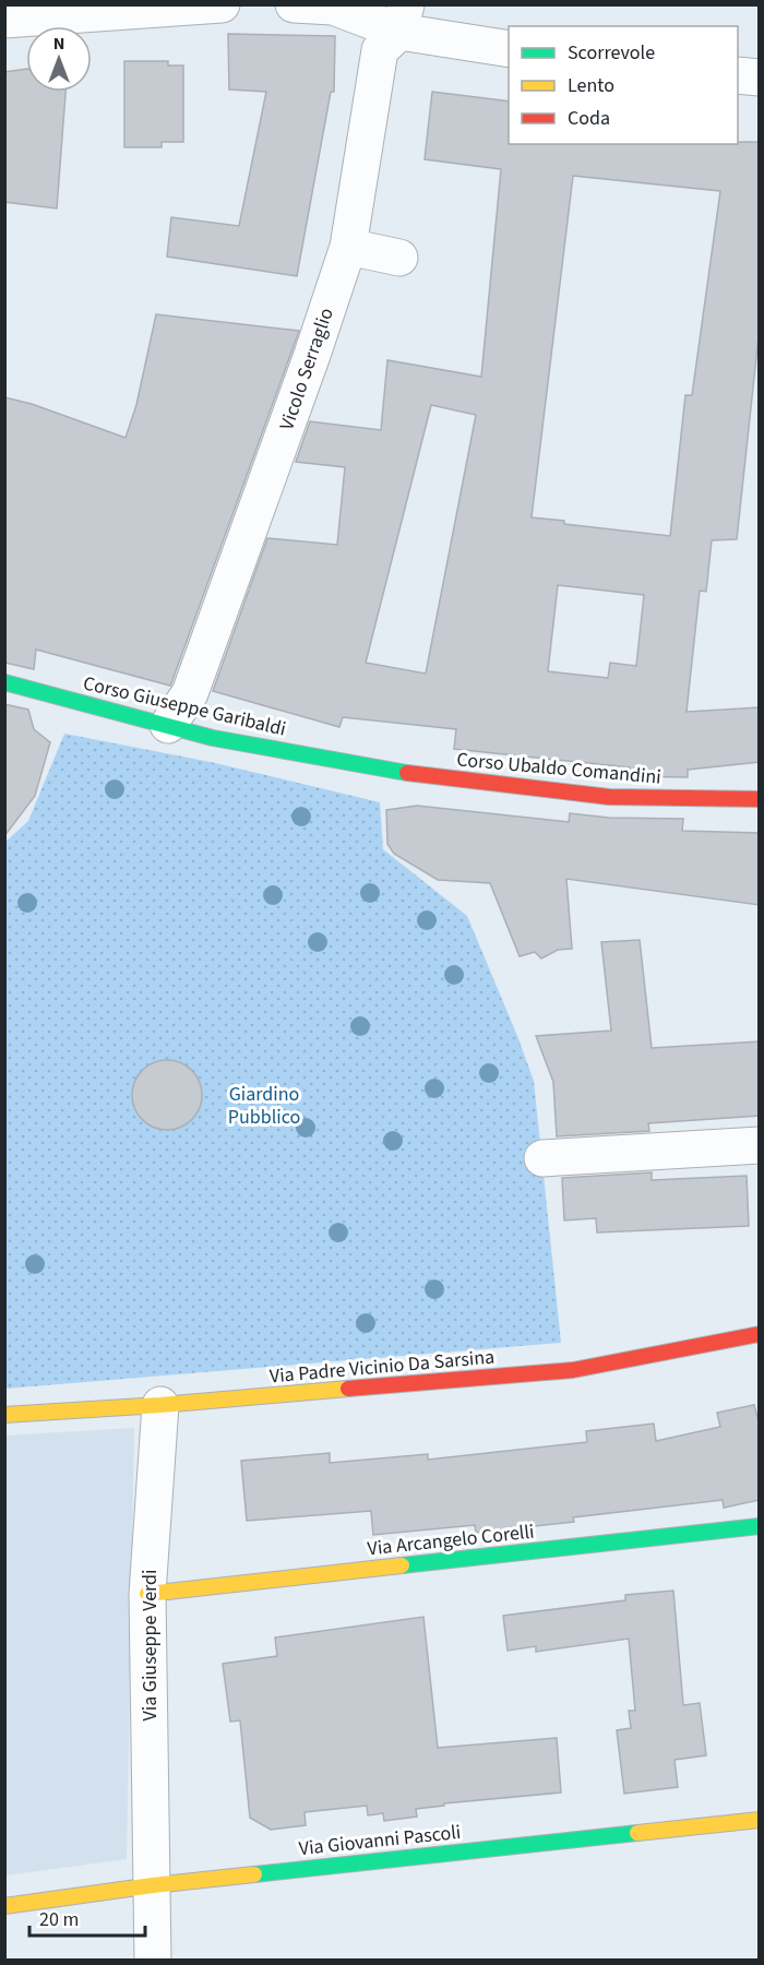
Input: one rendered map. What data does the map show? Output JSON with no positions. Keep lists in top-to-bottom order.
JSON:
{
  "streets": {
    "street": [
      "Vicolo Serraglio",
      "Corso Giuseppe Garibaldi",
      "Corso Ubaldo Comandini",
      "Via Padre Vicinio Da Sarsina",
      "Via Arcangelo Corelli",
      "Via Giuseppe Verdi",
      "Via Giovanni Pascoli"
    ]
  },
  "crossings": [
    ["Vicolo Serraglio", "Corso Giuseppe Garibaldi"],
    ["Corso Giuseppe Garibaldi", "Corso Ubaldo Comandini"],
    ["Via Padre Vicinio Da Sarsina", "Via Giuseppe Verdi"],
    ["Via Arcangelo Corelli", "Via Giuseppe Verdi"],
    ["Via Giuseppe Verdi", "Via Giovanni Pascoli"]
  ],
  "parks": ["Giardino Pubblico"],
  "legend": ["Scorrevole", "Lento", "Coda"],
  "scale_bar": "20 m",
  "north": "top"
}
